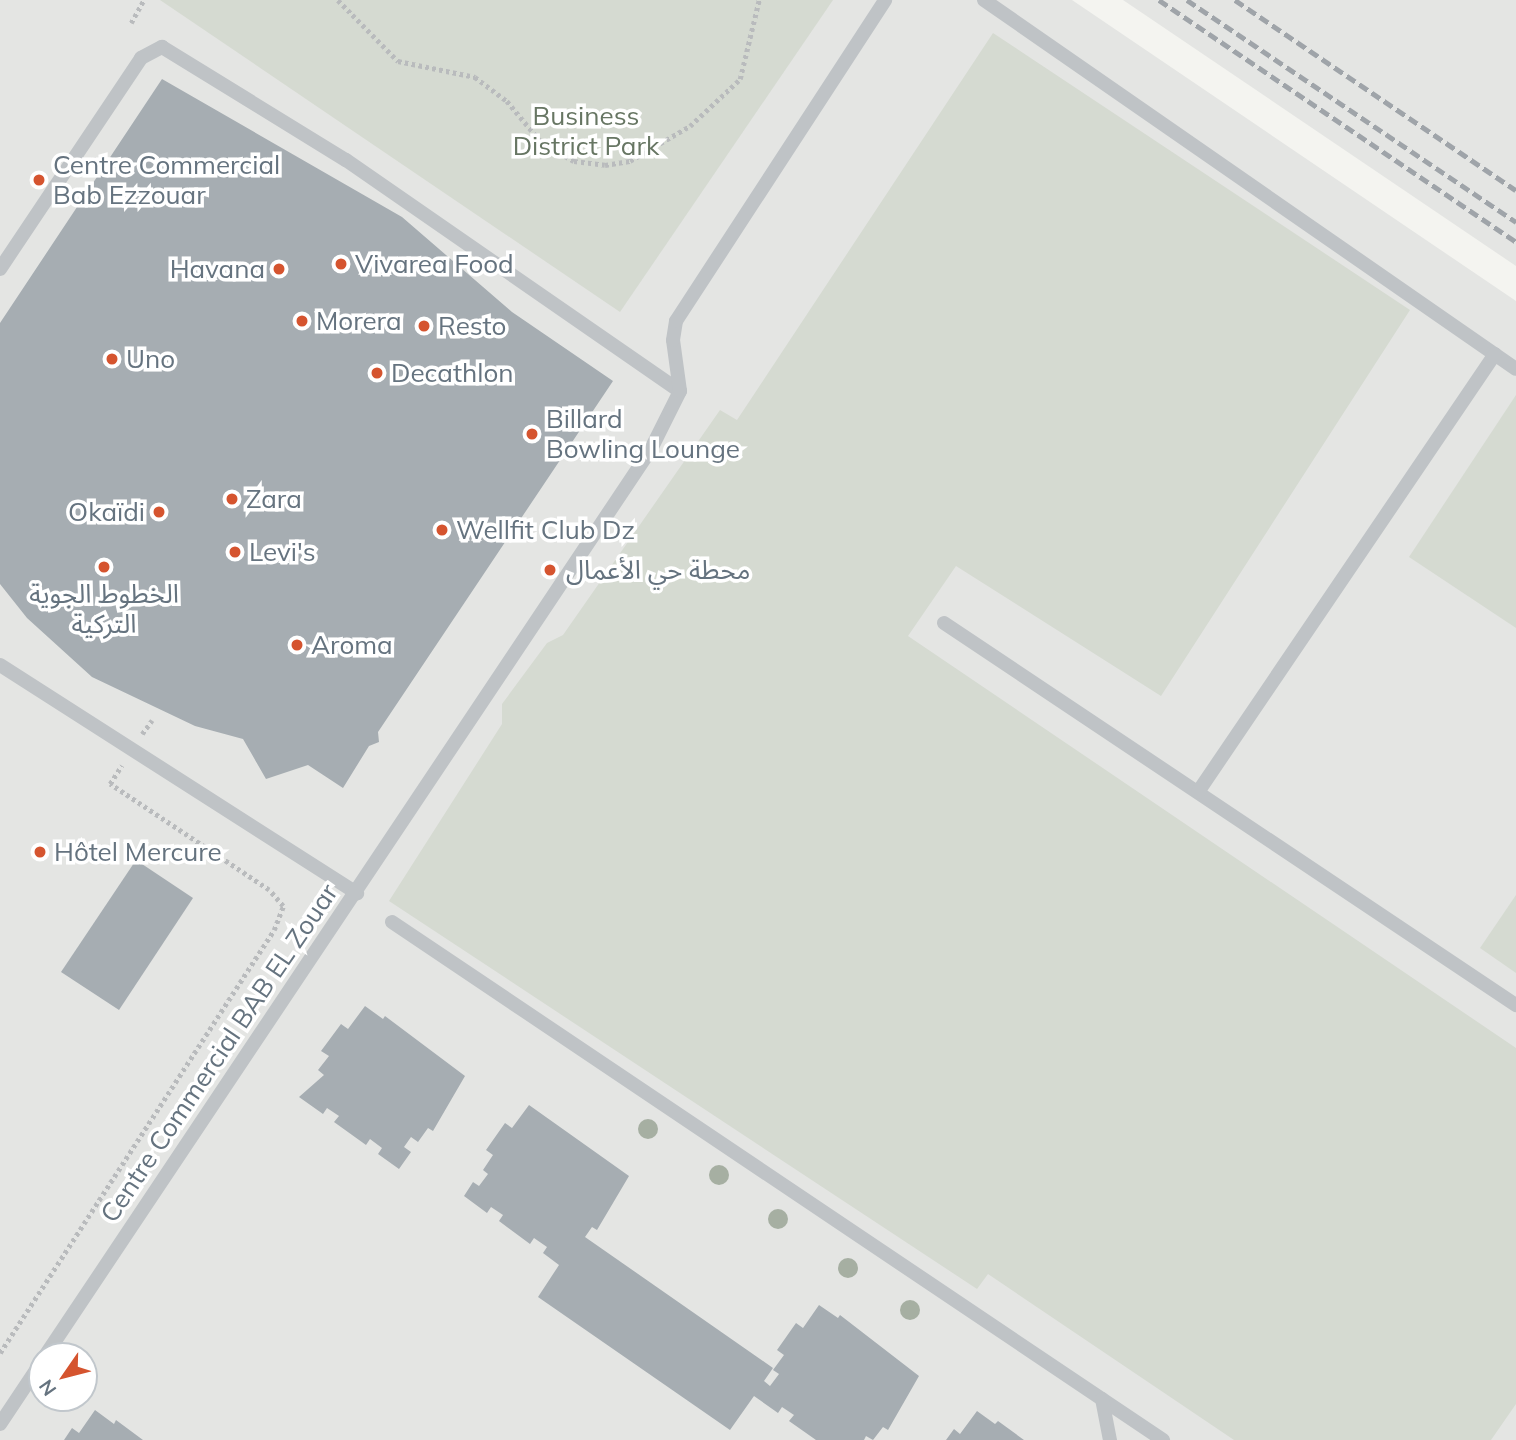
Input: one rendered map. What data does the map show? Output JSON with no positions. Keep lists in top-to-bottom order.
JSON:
{
  "streets": {
    "lane": ["Centre Commercial BAB EL Zouar"]
  },
  "parks": ["Business District Park"],
  "places": [
    "Centre Commercial Bab Ezzouar",
    "Vivarea Food",
    "Havana",
    "Morera",
    "Resto",
    "Uno",
    "Decathlon",
    "Billard Bowling Lounge",
    "Zara",
    "Okaïdi",
    "Wellfit Club Dz",
    "Levi's",
    "الخطوط الجوية التركية",
    "محطة حي الأعمال",
    "Aroma",
    "Hôtel Mercure"
  ],
  "north": "bottom left"
}
